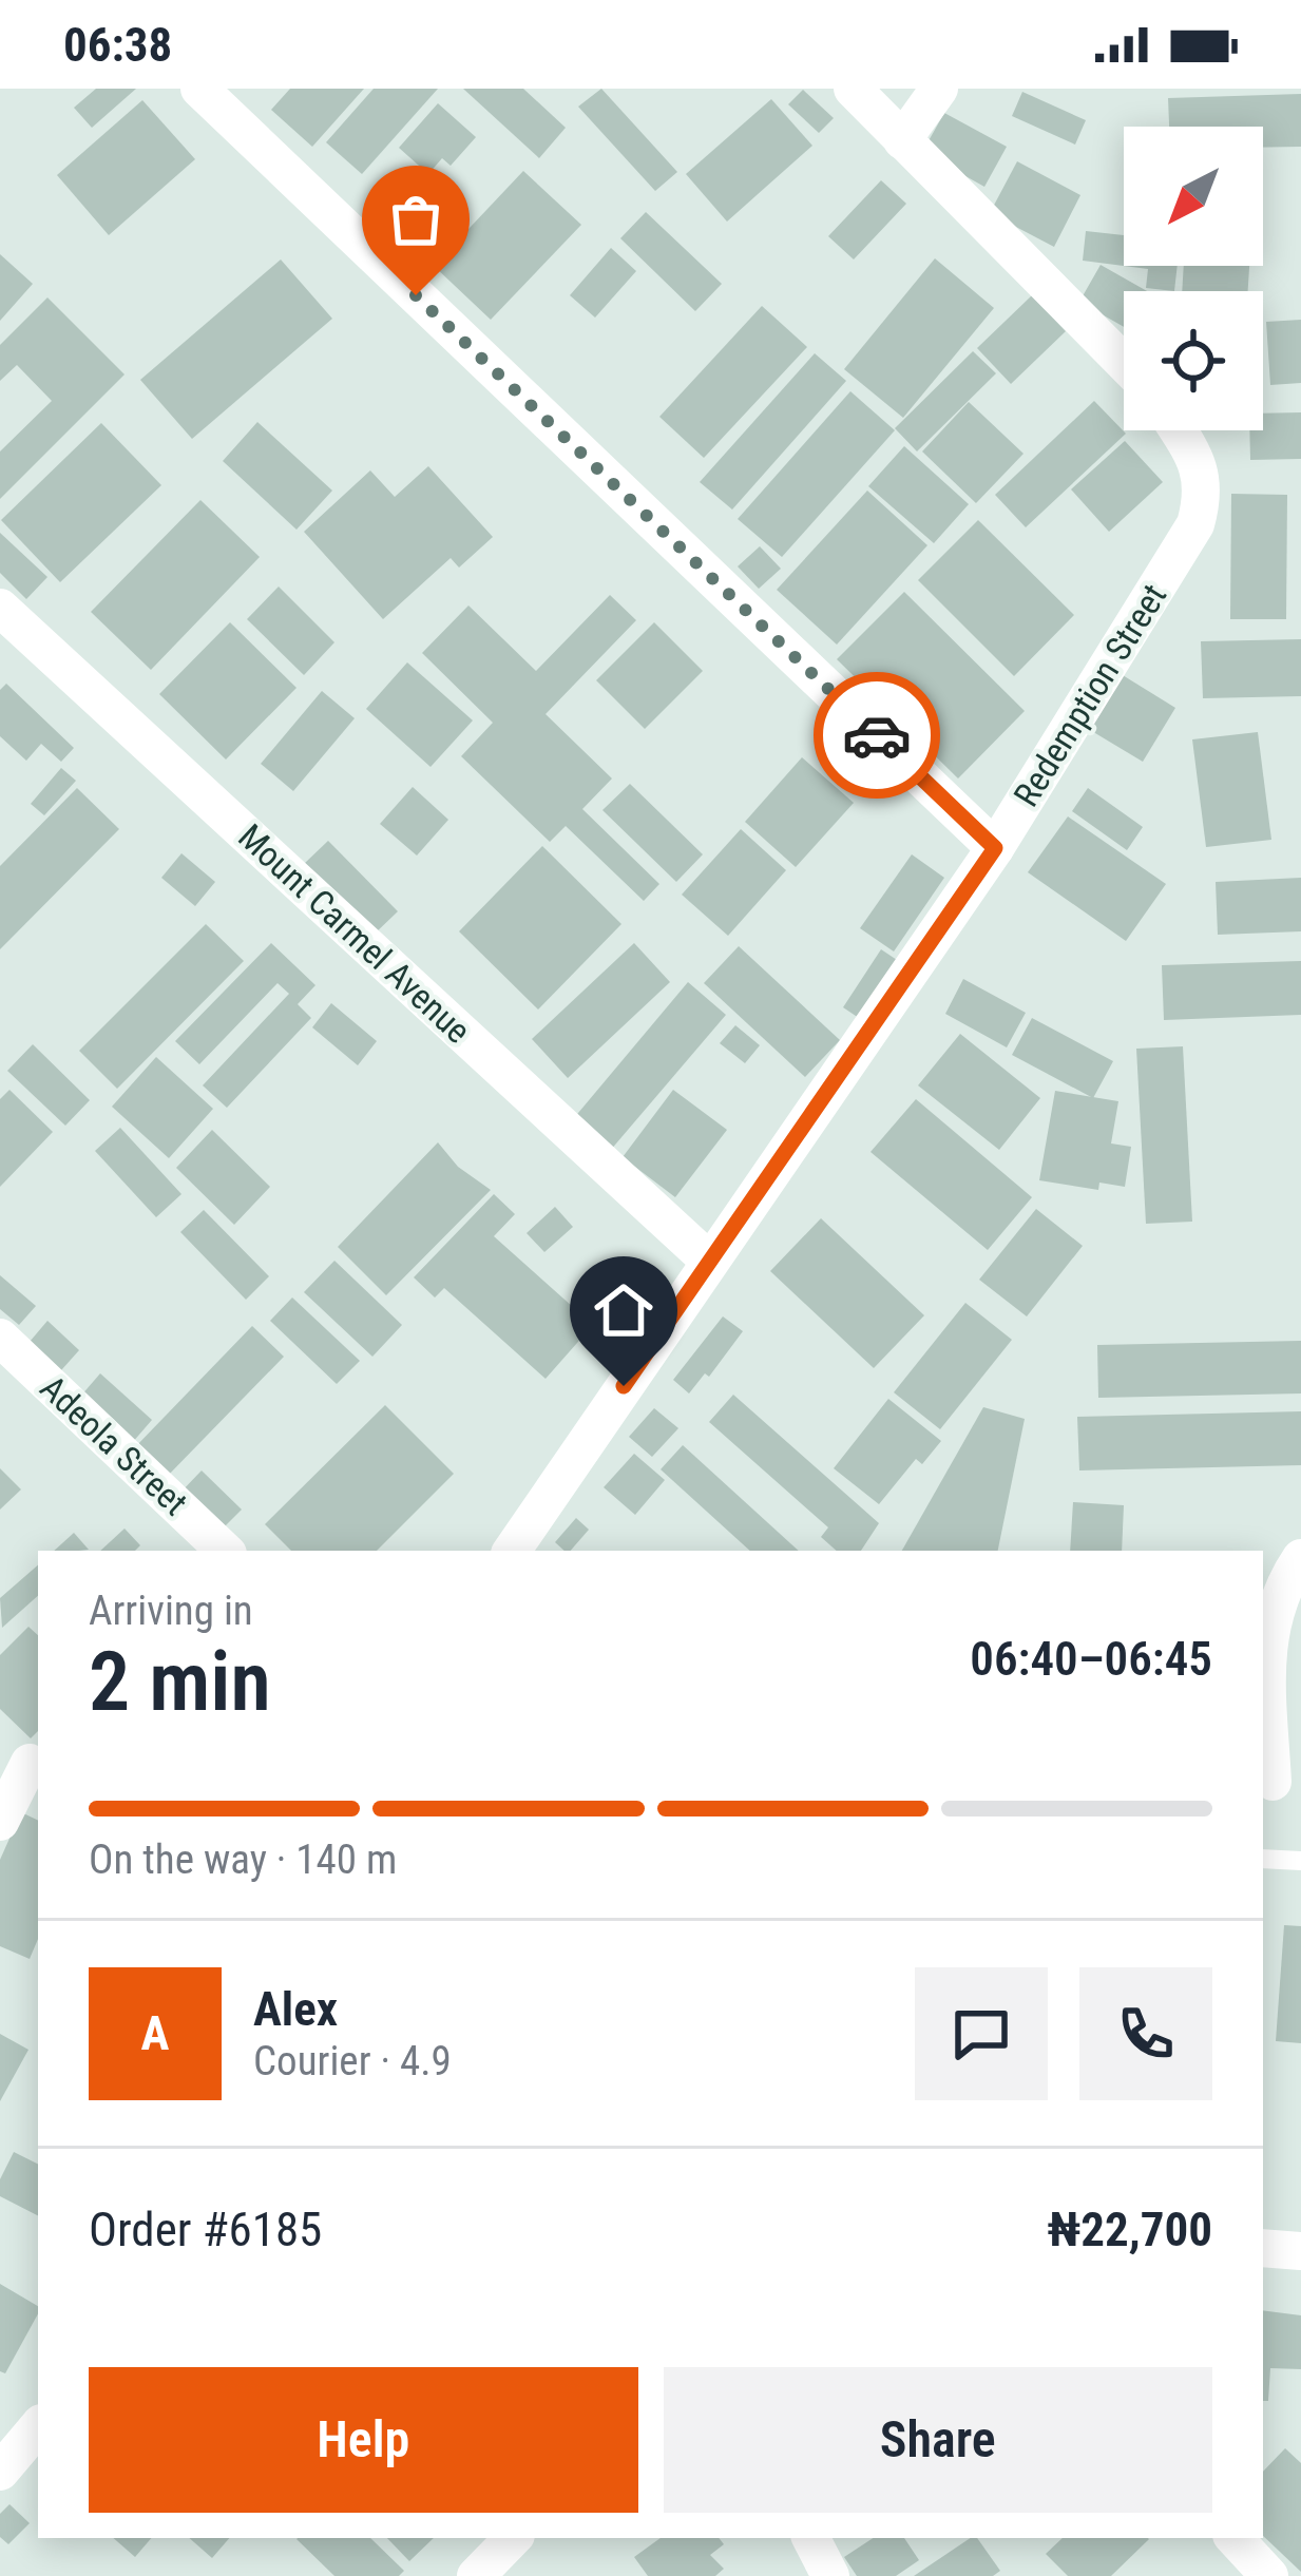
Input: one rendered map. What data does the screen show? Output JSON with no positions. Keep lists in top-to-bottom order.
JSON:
{
  "streets": {
    "street": ["Redemption Street", "Mount Carmel Avenue", "Adeola Street"]
  },
  "crossings": [
    ["Redemption Street", "Mount Carmel Avenue"]
  ],
  "north": "bottom left",
  "page": {
    "status": "06:38",
    "heading": ["2 min", "Arriving in", "06:40–06:45"],
    "panel": [
      "Alex",
      "Courier · 4.9",
      "Order #6185",
      "₦22,700"
    ],
    "bar": "On the way · 140 m",
    "round": "A",
    "buttons": ["Help", "Share"]
  }
}
